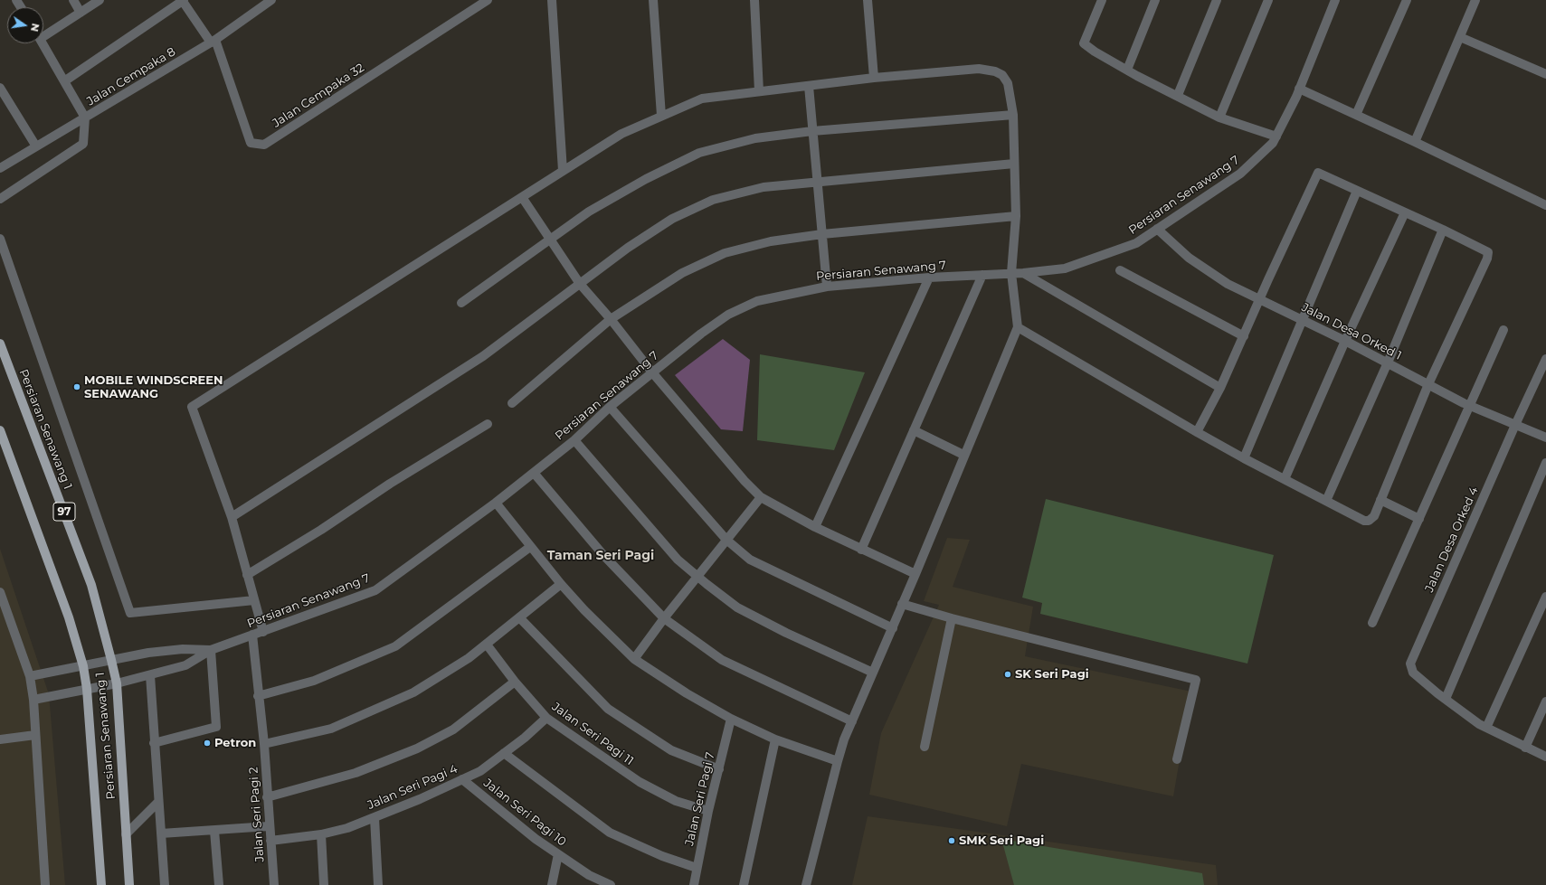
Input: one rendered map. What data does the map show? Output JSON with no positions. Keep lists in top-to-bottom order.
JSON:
{
  "streets": {
    "main road": ["Persiaran Senawang 1", "97"],
    "street": [
      "Jalan Cempaka 8",
      "Jalan Cempaka 32",
      "Persiaran Senawang 7",
      "Jalan Desa Orked 1",
      "Jalan Desa Orked 4",
      "Jalan Seri Pagi 11",
      "Jalan Seri Pagi 4",
      "Jalan Seri Pagi 7",
      "Jalan Seri Pagi 10",
      "Jalan Seri Pagi 2"
    ]
  },
  "crossings": [
    ["Jalan Cempaka 8", "Jalan Cempaka 32"],
    ["Persiaran Senawang 7", "Jalan Desa Orked 1"],
    ["Persiaran Senawang 7", "Jalan Seri Pagi 2"],
    ["Jalan Desa Orked 1", "Jalan Desa Orked 4"],
    ["Jalan Seri Pagi 11", "Jalan Seri Pagi 4"],
    ["Jalan Seri Pagi 11", "Jalan Seri Pagi 7"],
    ["Jalan Seri Pagi 4", "Jalan Seri Pagi 10"],
    ["Jalan Seri Pagi 4", "Jalan Seri Pagi 2"]
  ],
  "districts": ["Taman Seri Pagi"],
  "places": [
    "MOBILE WINDSCREEN SENAWANG",
    "SK Seri Pagi",
    "Petron",
    "SMK Seri Pagi"
  ],
  "north": "right"
}
